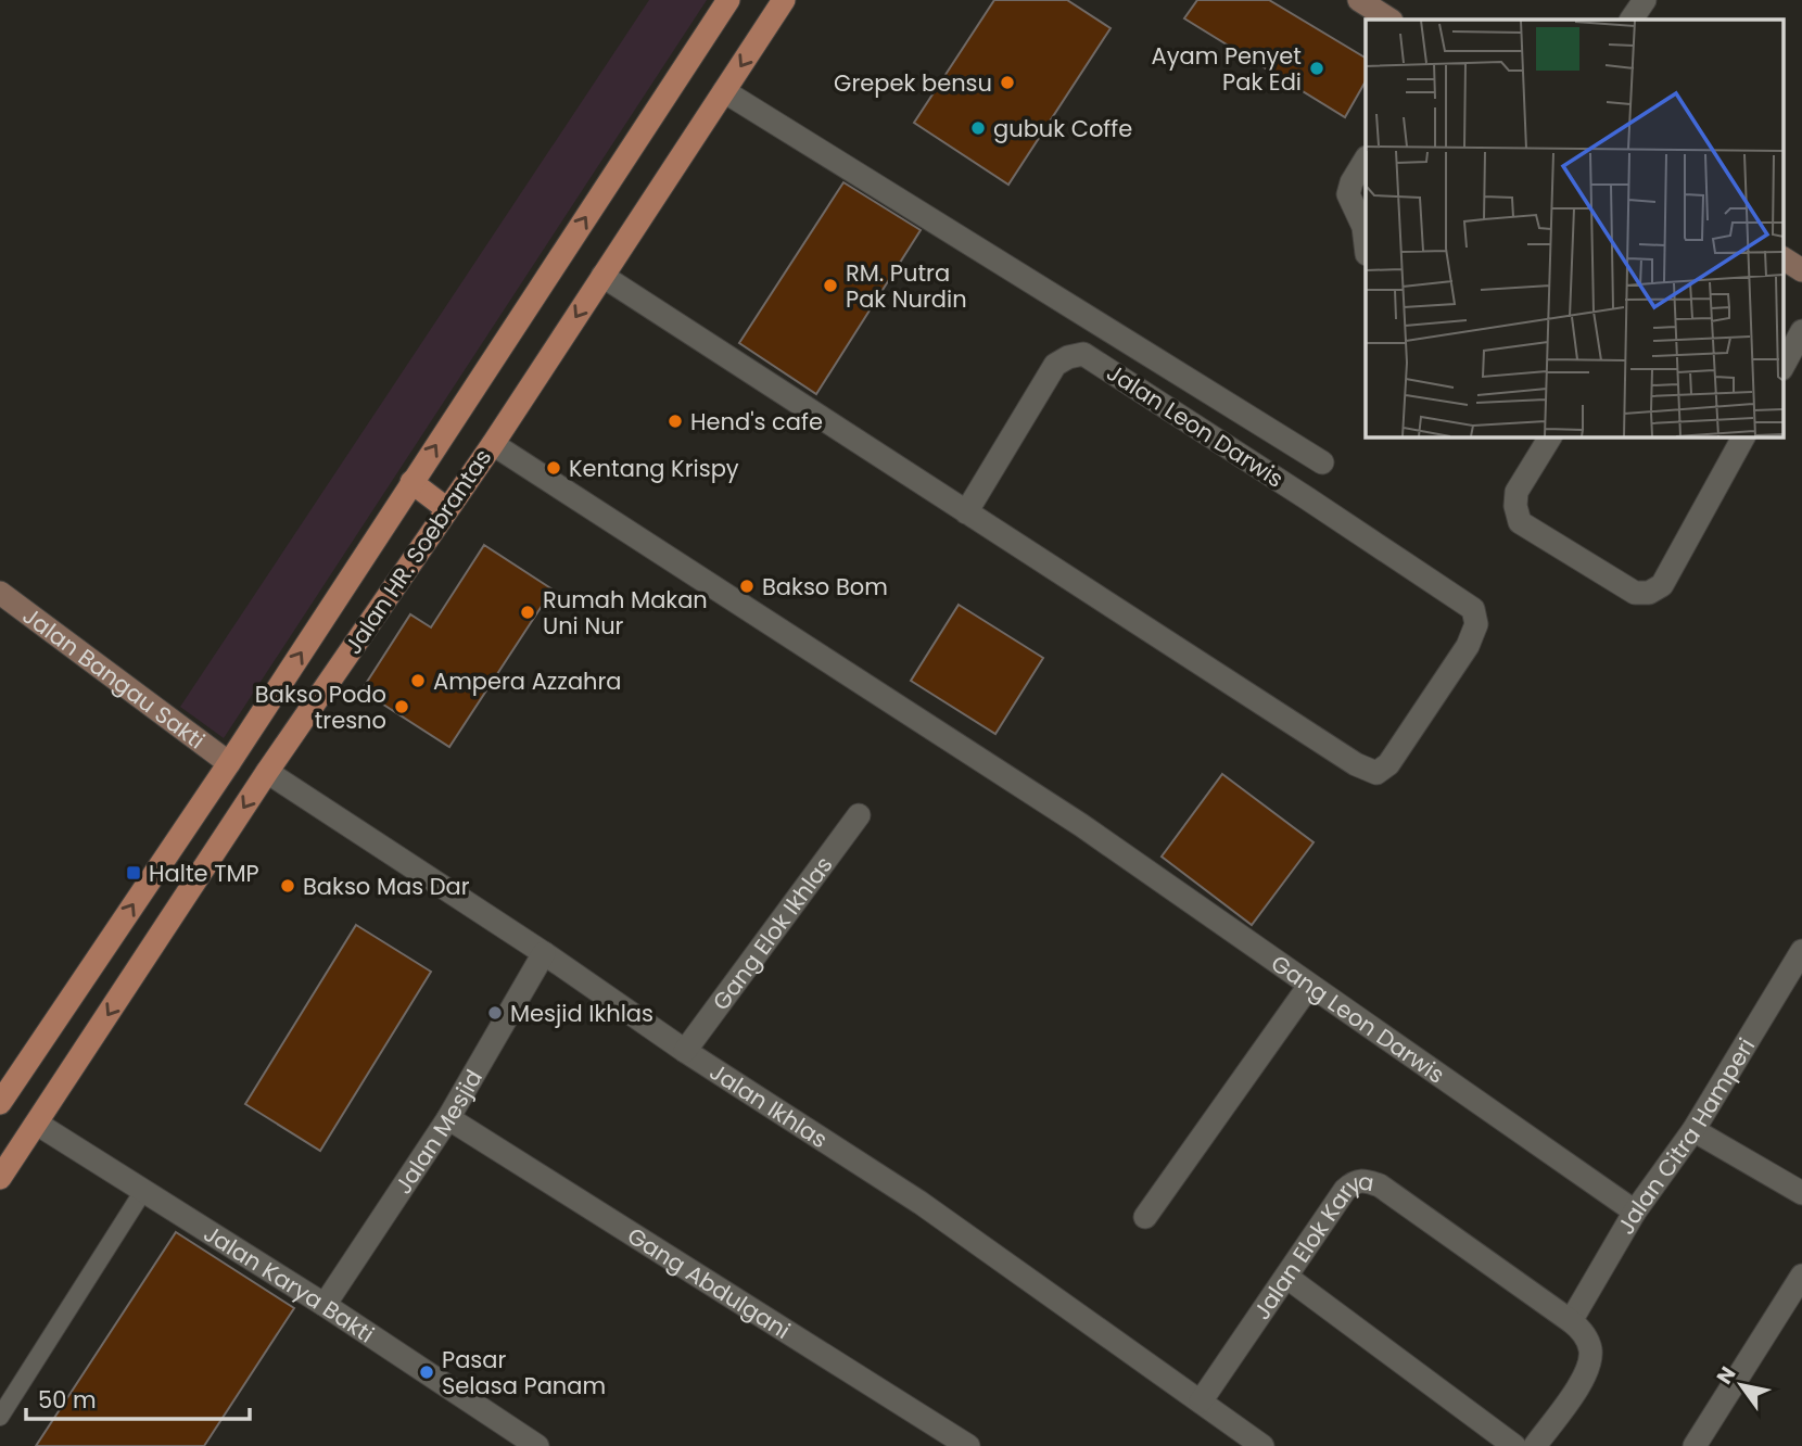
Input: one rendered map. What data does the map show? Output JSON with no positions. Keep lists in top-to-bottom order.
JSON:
{
  "streets": {
    "main road": ["Jalan HR. Soebrantas"],
    "street": [
      "Jalan Leon Darwis",
      "Jalan Bangau Sakti",
      "Gang Elok Ikhlas",
      "Gang Leon Darwis",
      "Jalan Ikhlas",
      "Jalan Mesjid",
      "Jalan Citra Hamperi",
      "Jalan Elok Karya",
      "Gang Abdulgani",
      "Jalan Karya Bakti"
    ]
  },
  "crossings": [
    ["Jalan HR. Soebrantas", "Jalan Bangau Sakti"],
    ["Jalan HR. Soebrantas", "Gang Leon Darwis"],
    ["Jalan HR. Soebrantas", "Jalan Ikhlas"],
    ["Jalan HR. Soebrantas", "Jalan Karya Bakti"],
    ["Gang Elok Ikhlas", "Jalan Ikhlas"],
    ["Gang Leon Darwis", "Jalan Citra Hamperi"],
    ["Jalan Ikhlas", "Jalan Mesjid"],
    ["Jalan Ikhlas", "Jalan Elok Karya"],
    ["Jalan Mesjid", "Gang Abdulgani"],
    ["Jalan Mesjid", "Jalan Karya Bakti"],
    ["Jalan Citra Hamperi", "Jalan Elok Karya"]
  ],
  "places": {
    "other": [
      "Ayam Penyet Pak Edi",
      "Grepek bensu",
      "gubuk Coffe",
      "RM. Putra Pak Nurdin",
      "Hend's cafe",
      "Kentang Krispy",
      "Bakso Bom",
      "Rumah Makan Uni Nur",
      "Ampera Azzahra",
      "Bakso Podo tresno",
      "Bakso Mas Dar",
      "Mesjid Ikhlas",
      "Pasar Selasa Panam"
    ],
    "transit": ["Halte TMP"]
  },
  "scale_bar": "50 m",
  "north": "top left"
}
